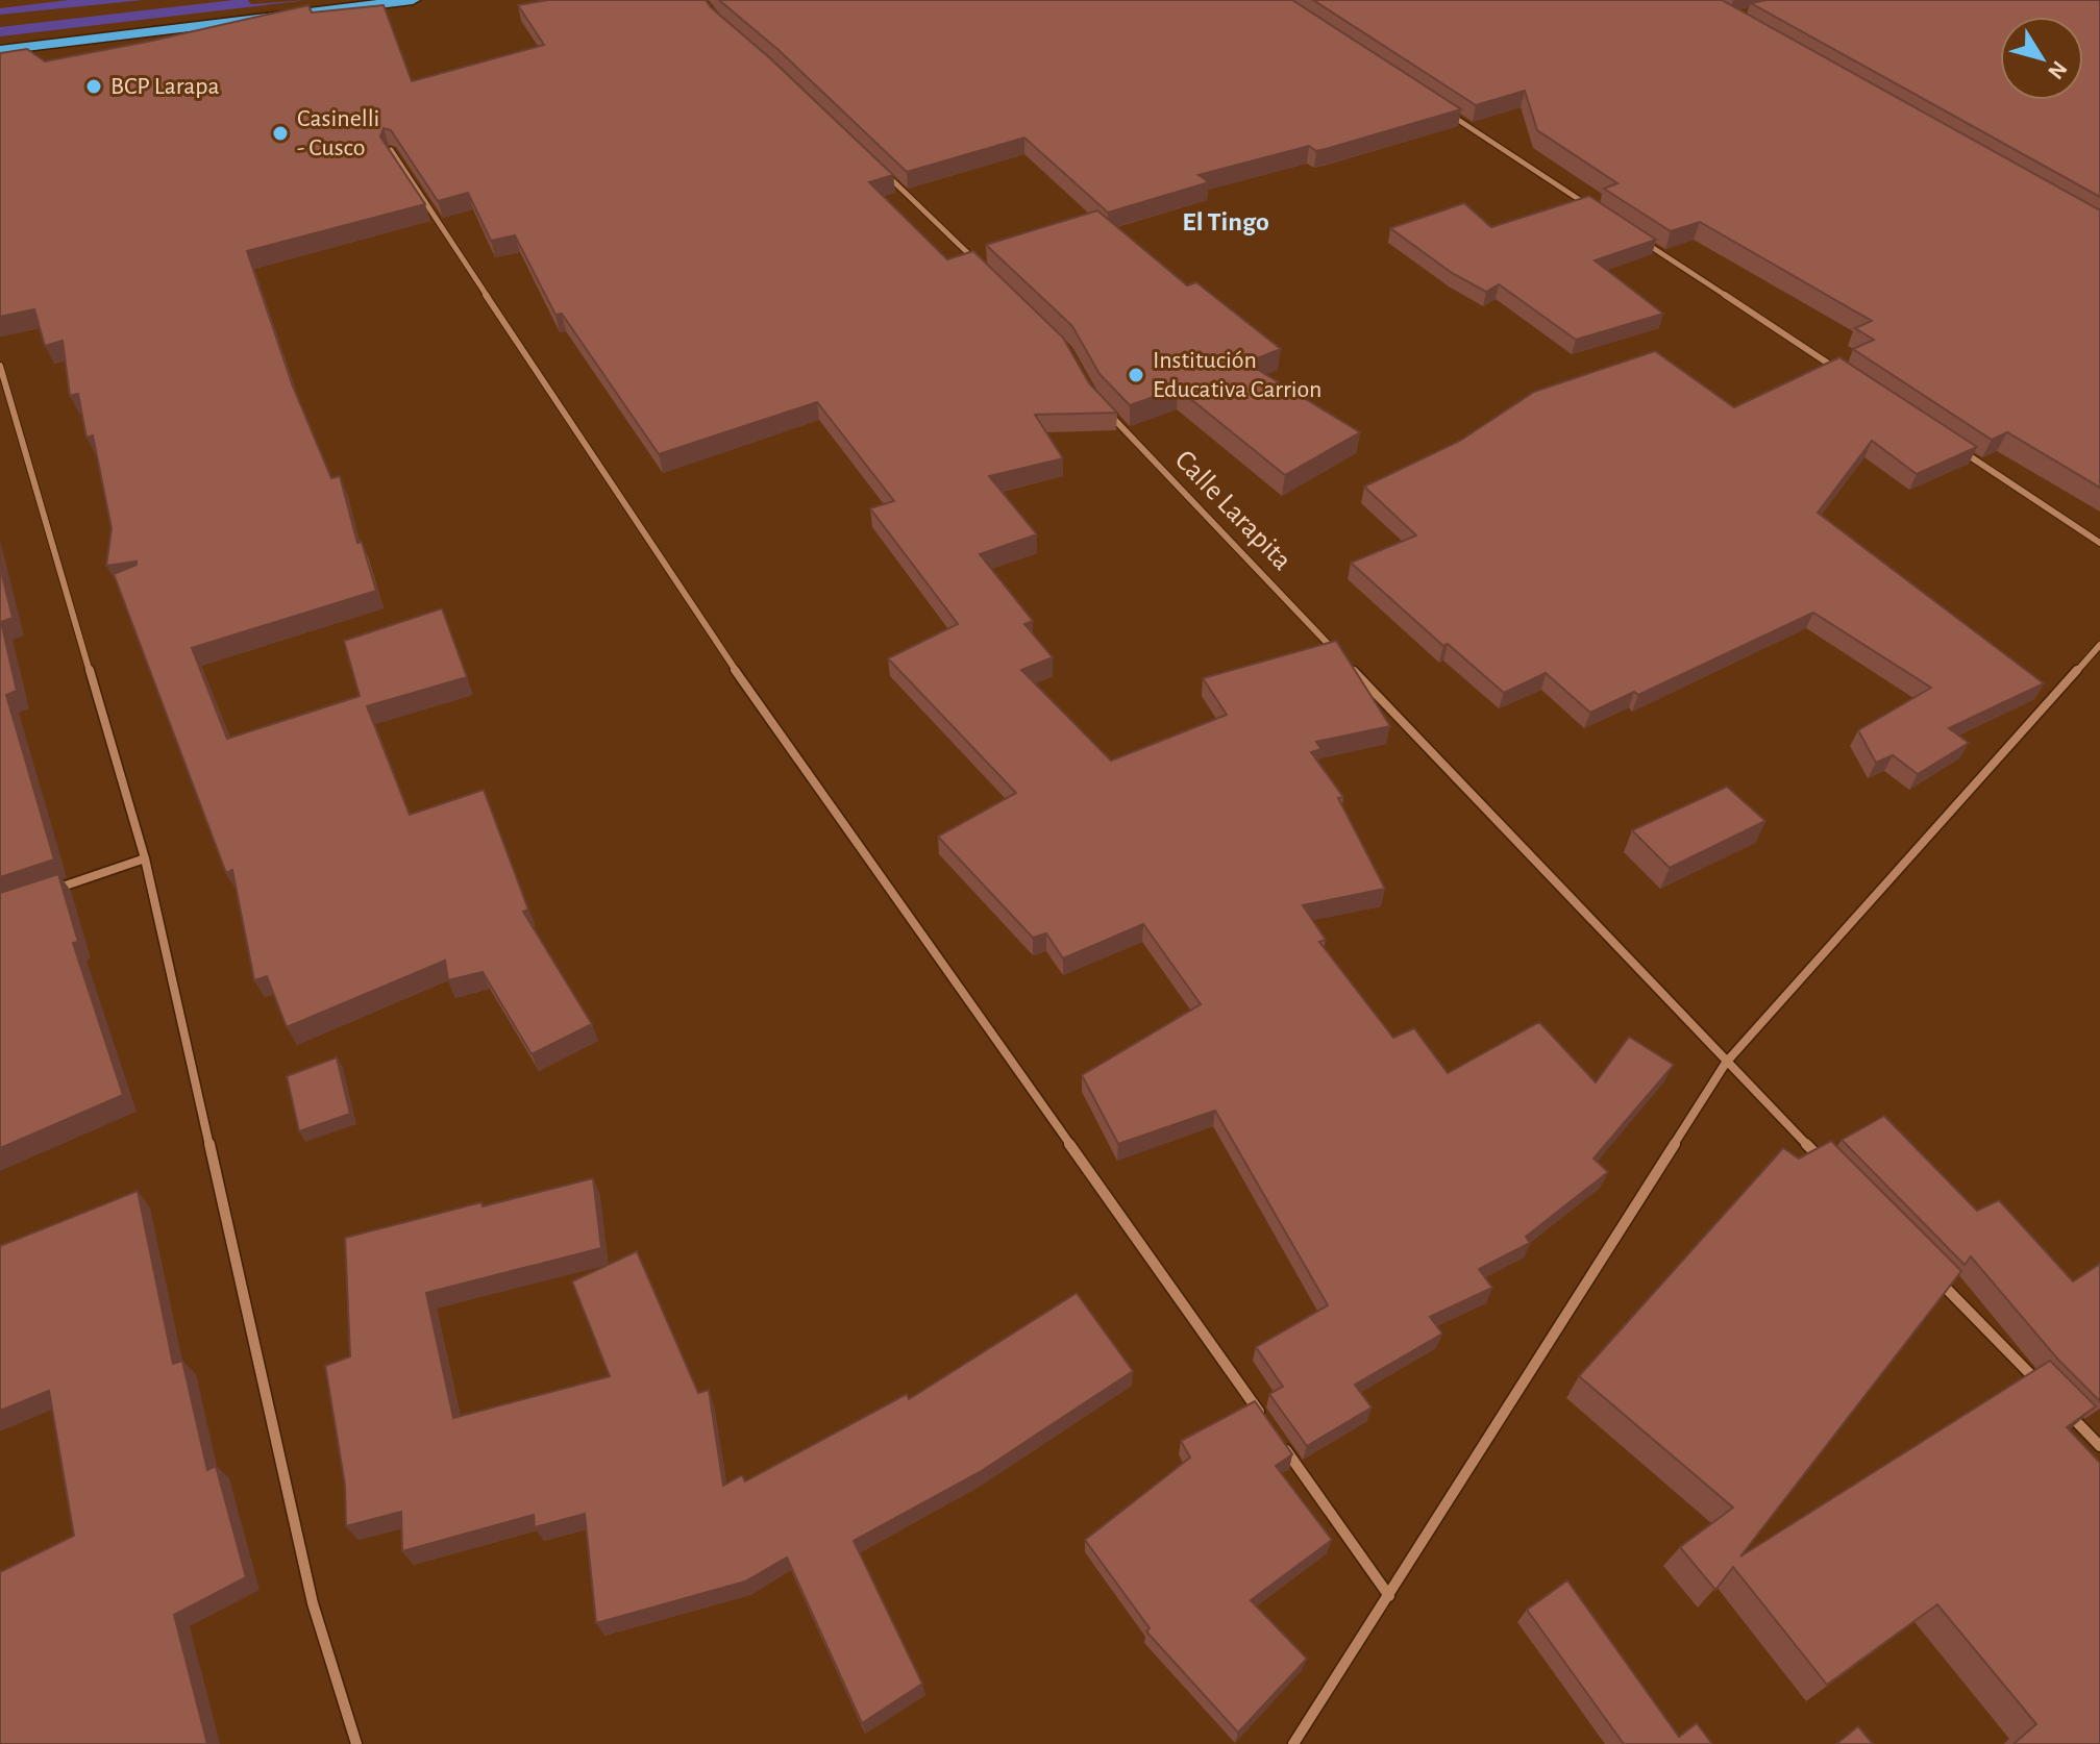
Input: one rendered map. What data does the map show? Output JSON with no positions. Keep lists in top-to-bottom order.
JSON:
{
  "streets": {
    "street": ["Calle Larapita"]
  },
  "districts": ["El Tingo"],
  "places": ["BCP Larapa", "Casinelli - Cusco", "Institución Educativa Carrion"],
  "north": "bottom right"
}
